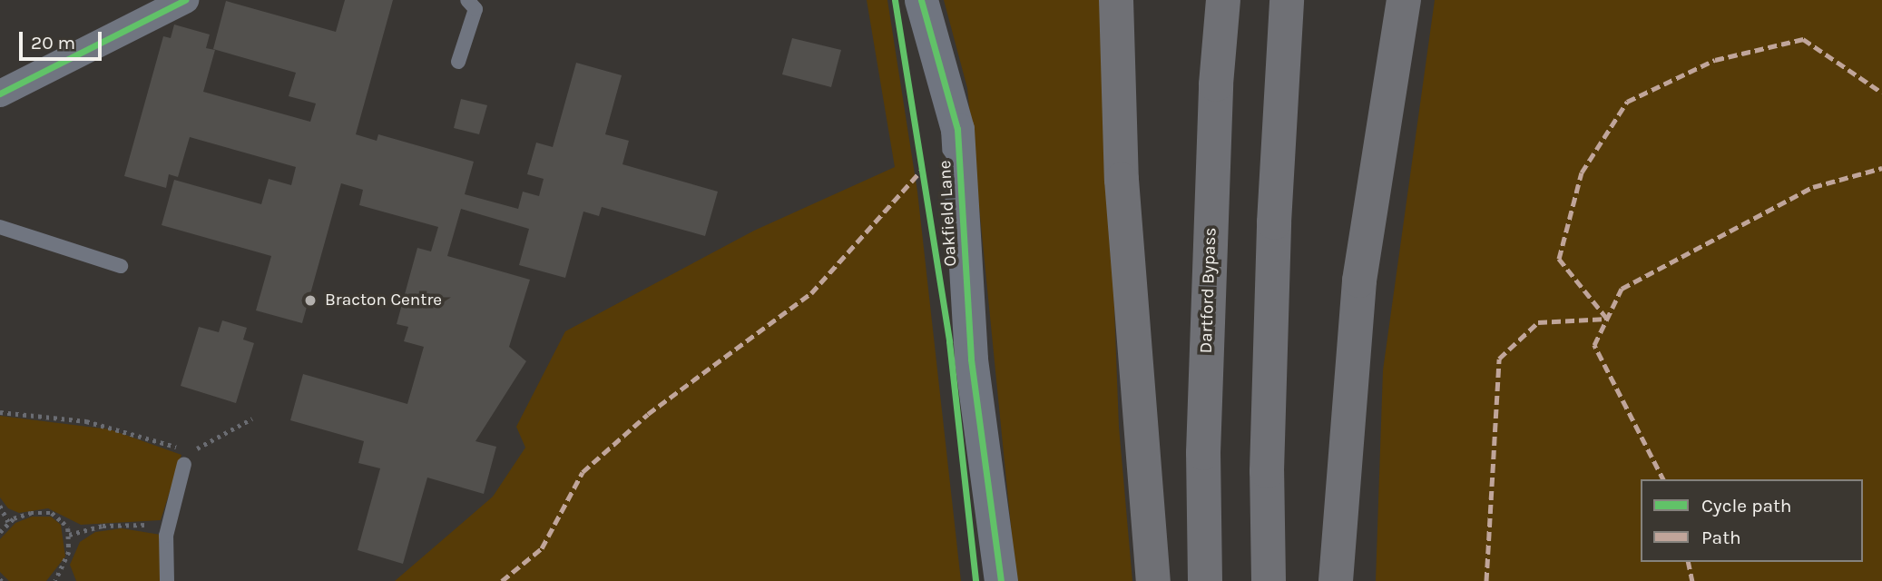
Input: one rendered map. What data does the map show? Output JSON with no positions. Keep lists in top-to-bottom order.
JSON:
{
  "streets": {
    "highway": ["Dartford Bypass"],
    "street": ["Oakfield Lane"]
  },
  "places": ["Bracton Centre"],
  "legend": ["Cycle path", "Path"],
  "scale_bar": "20 m"
}
